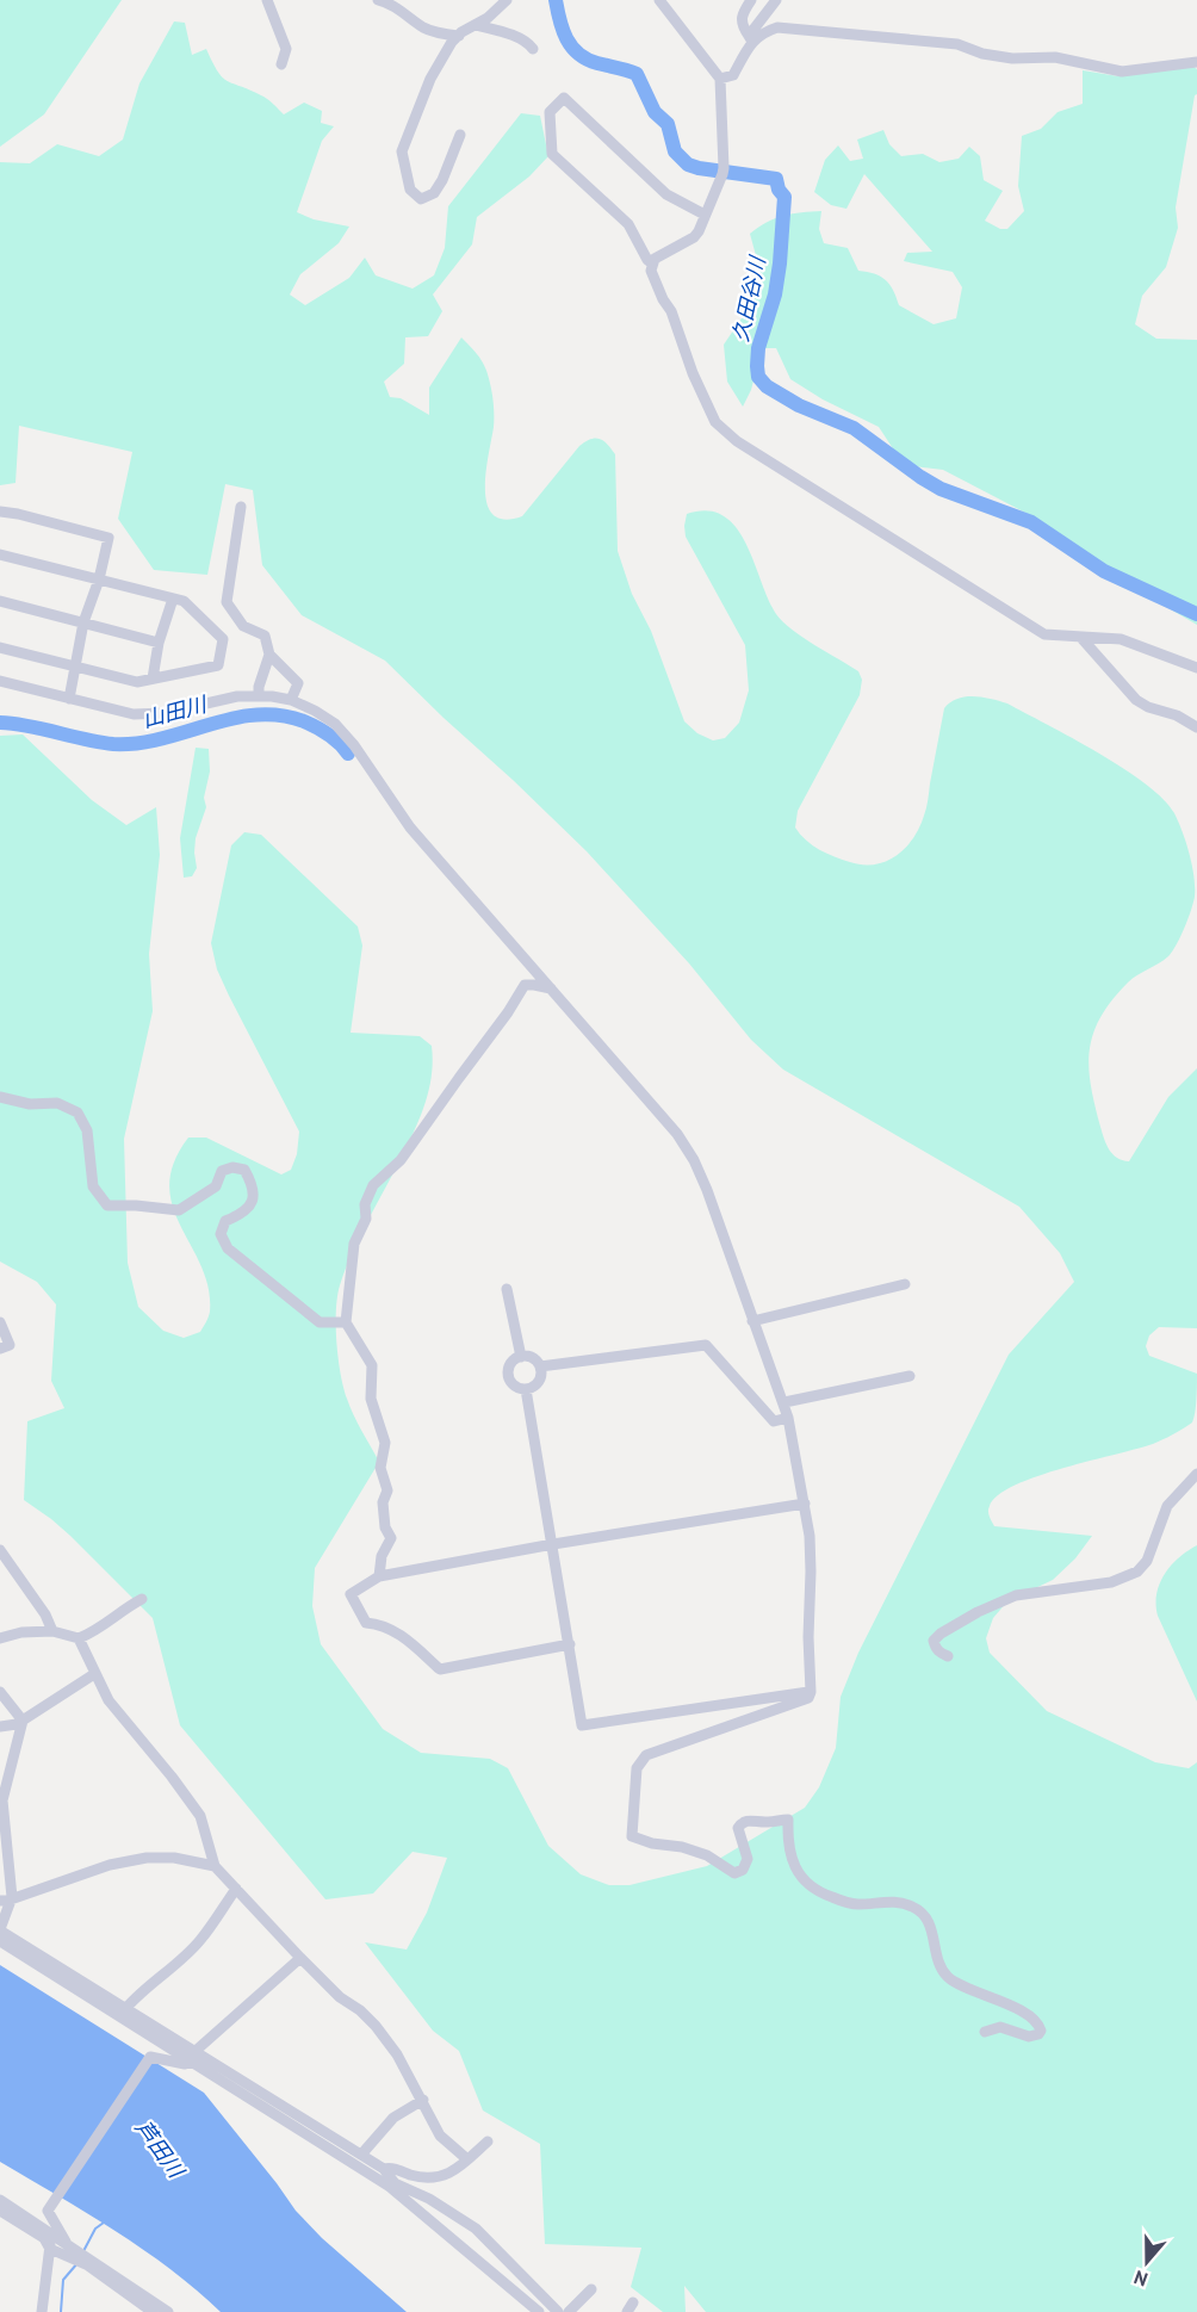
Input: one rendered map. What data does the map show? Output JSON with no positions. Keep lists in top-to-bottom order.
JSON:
{
  "water": ["久田谷川", "山田川", "芦田川"],
  "north": "bottom"
}
